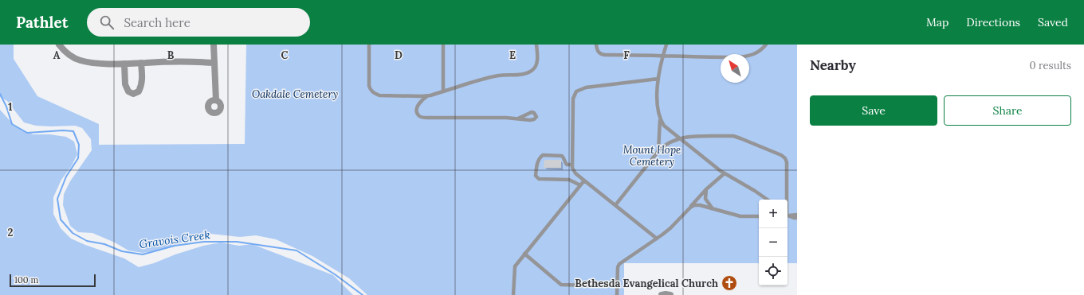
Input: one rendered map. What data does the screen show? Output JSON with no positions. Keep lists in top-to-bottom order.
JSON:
{
  "water": ["Gravois Creek"],
  "parks": ["Oakdale Cemetery", "Mount Hope Cemetery"],
  "places": {
    "church": ["Bethesda Evangelical Church"]
  },
  "scale_bar": "100 m",
  "north": "top left",
  "page": {
    "header": "Pathlet",
    "search": "Search here",
    "nav": ["Map", "Directions", "Saved"],
    "heading": ["Nearby", "0 results"],
    "buttons": ["Save", "Share"],
    "map_buttons": ["+", "−"],
    "scale": "100 m"
  },
  "grid": {
    "columns": [
      "A",
      "B",
      "C",
      "D",
      "E",
      "F"
    ],
    "rows": ["1", "2"]
  }
}
